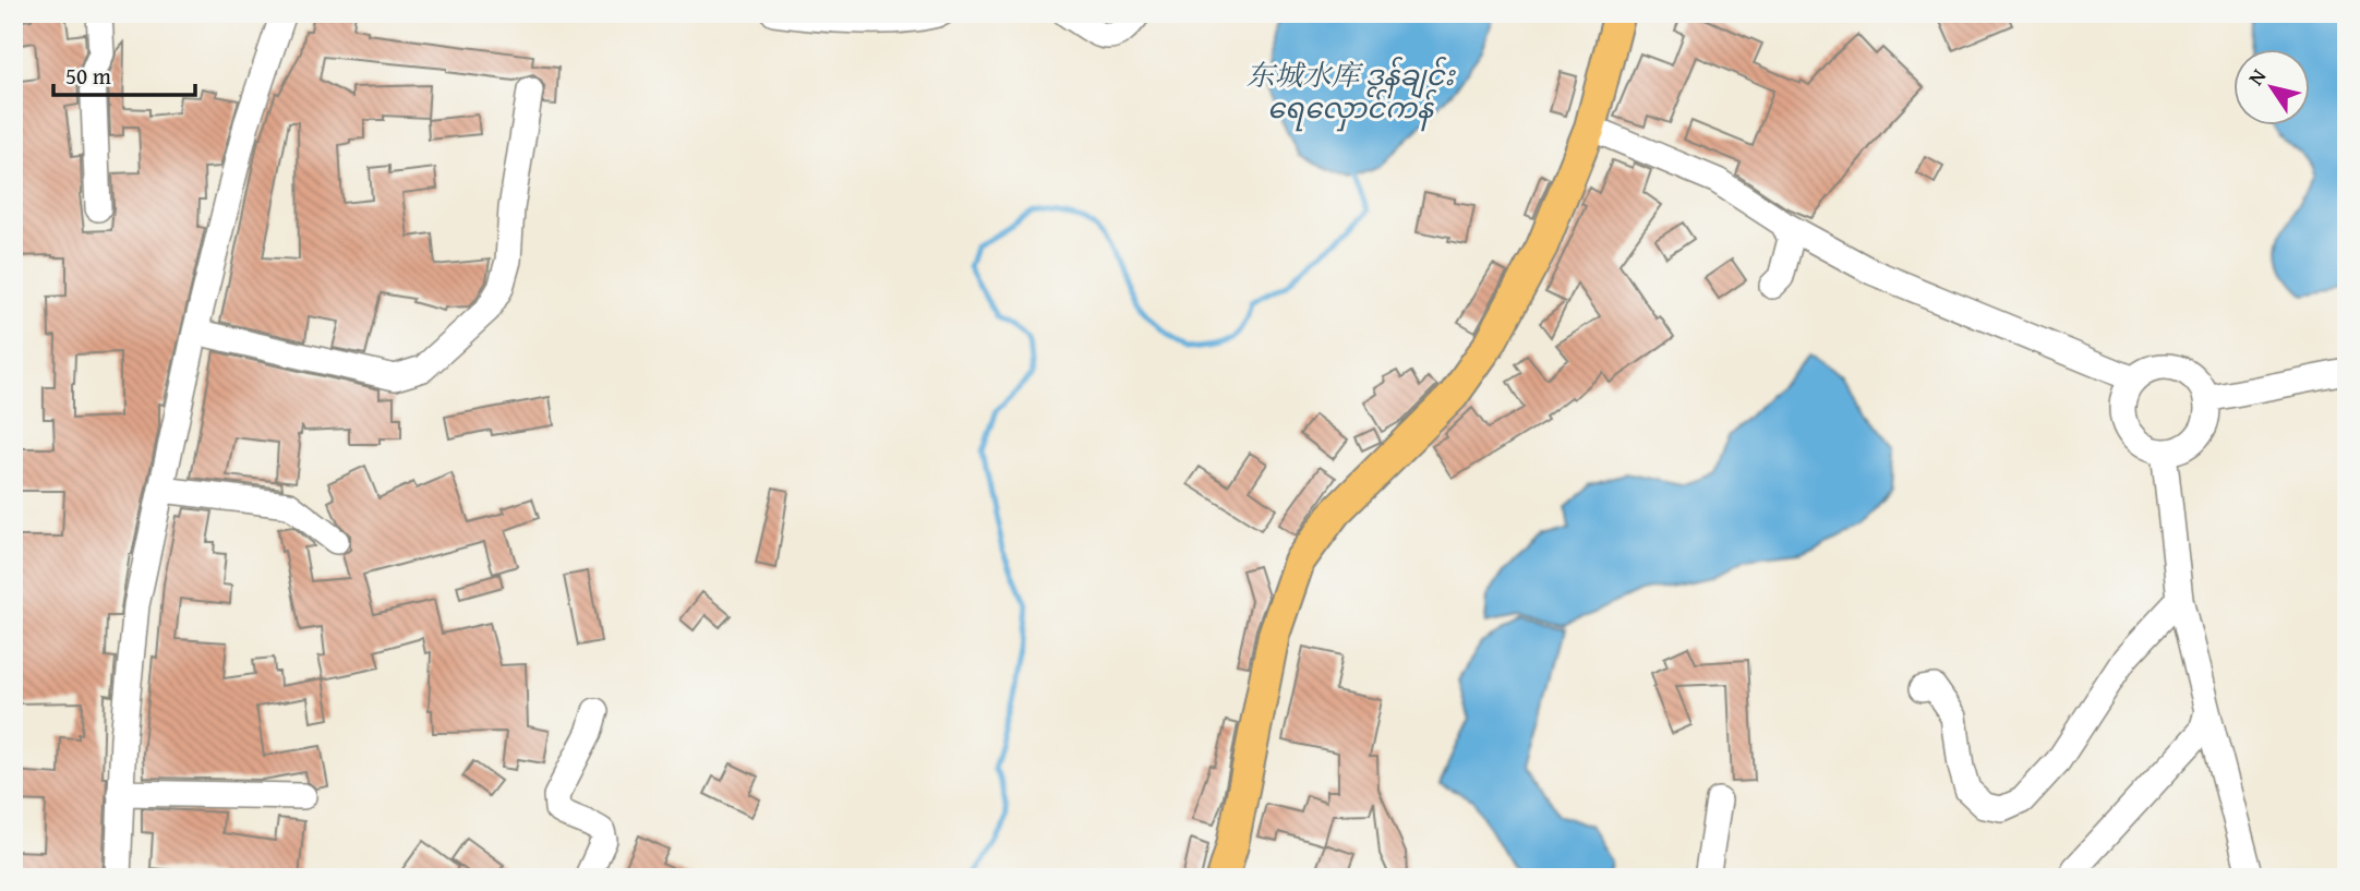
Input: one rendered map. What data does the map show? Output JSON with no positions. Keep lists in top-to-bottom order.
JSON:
{
  "water": ["东城水库 ဒွန်ချင်း ရေလှောင်ကန်"],
  "scale_bar": "50 m",
  "north": "top left"
}
